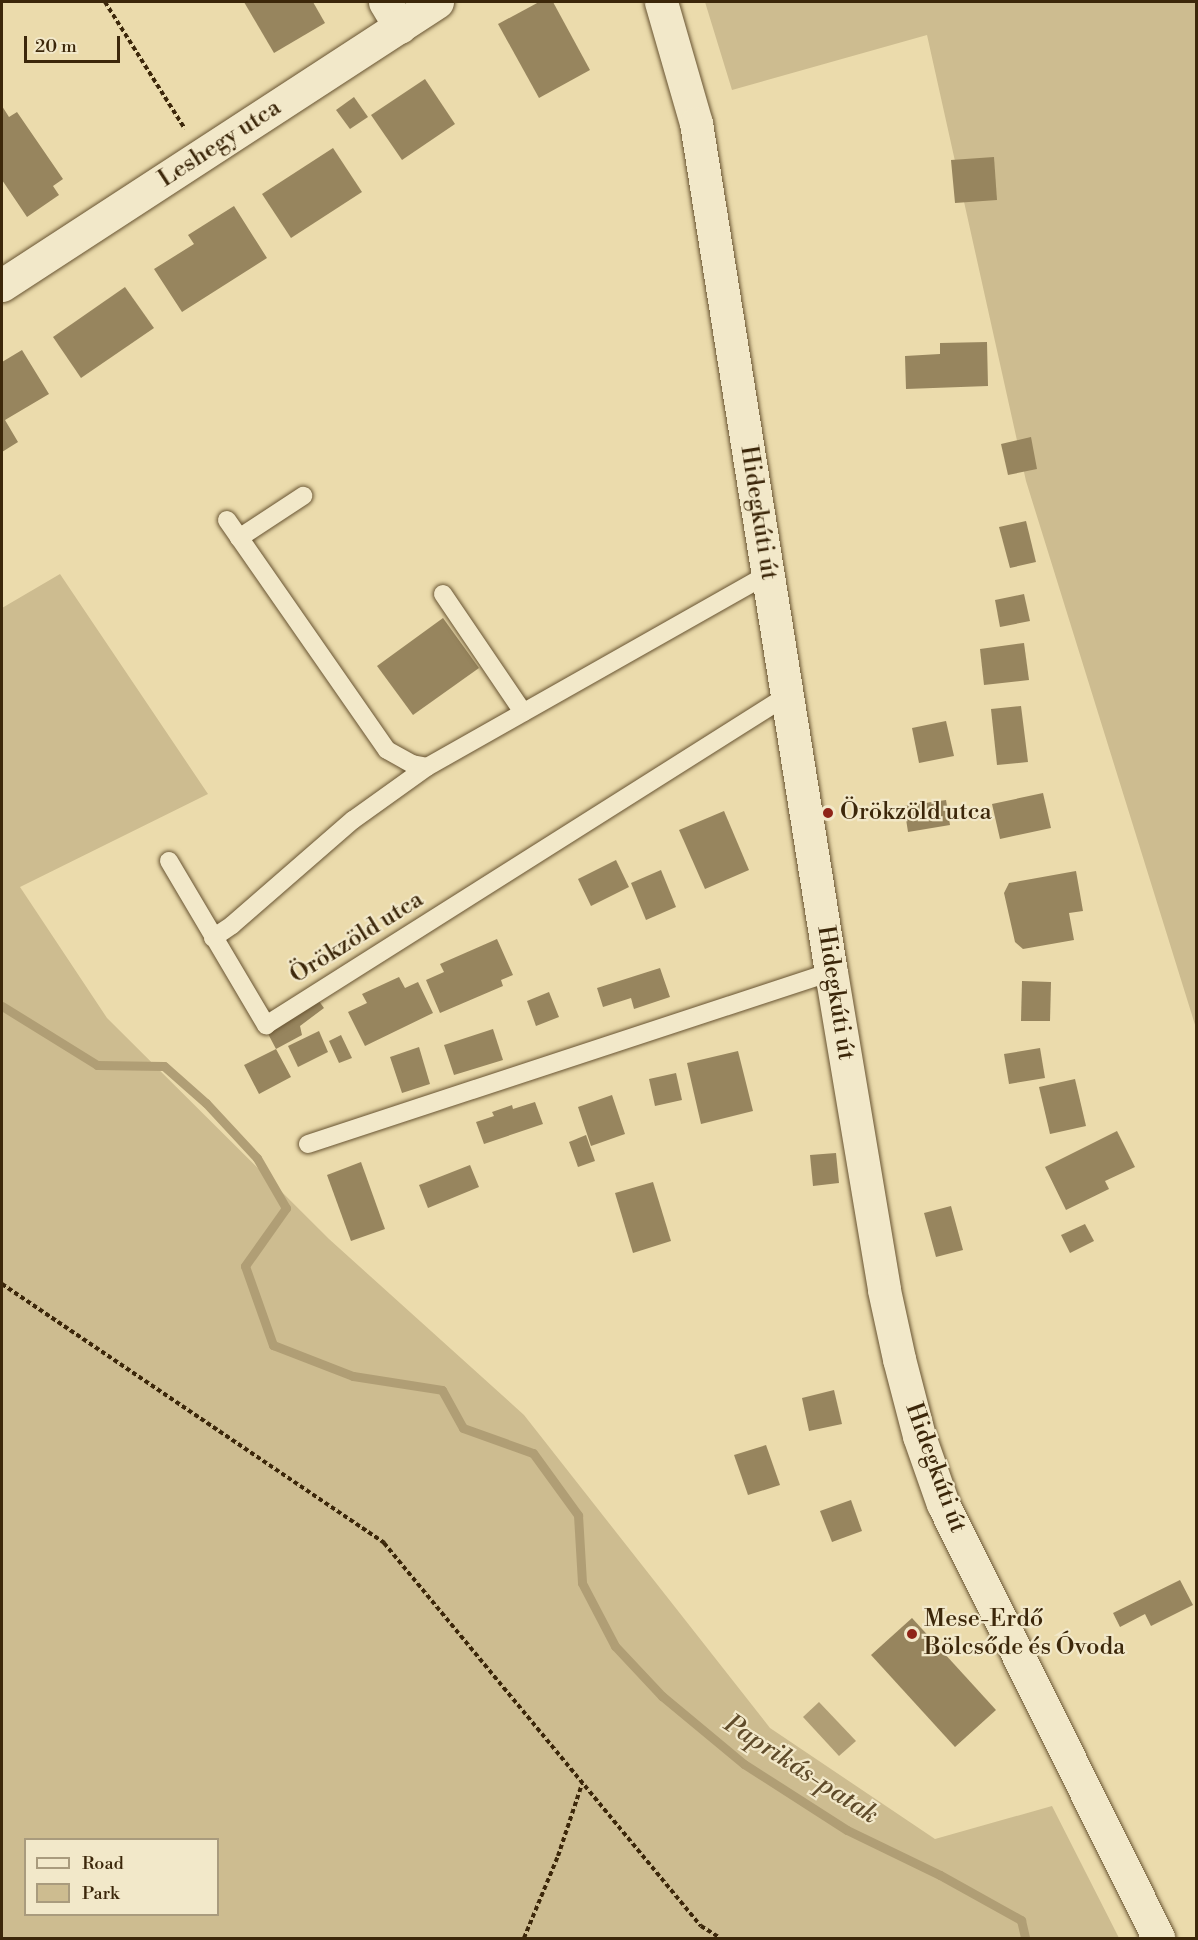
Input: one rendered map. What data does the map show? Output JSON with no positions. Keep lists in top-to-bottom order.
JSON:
{
  "streets": {
    "main road": ["Leshegy utca", "Hidegkúti út"],
    "lane": ["Örökzöld utca"]
  },
  "crossings": [
    ["Hidegkúti út", "Örökzöld utca"]
  ],
  "water": ["Paprikás-patak"],
  "places": ["Örökzöld utca", "Mese-Erdő Bölcsőde és Óvoda"],
  "legend": ["Road", "Park"],
  "scale_bar": "20 m"
}
